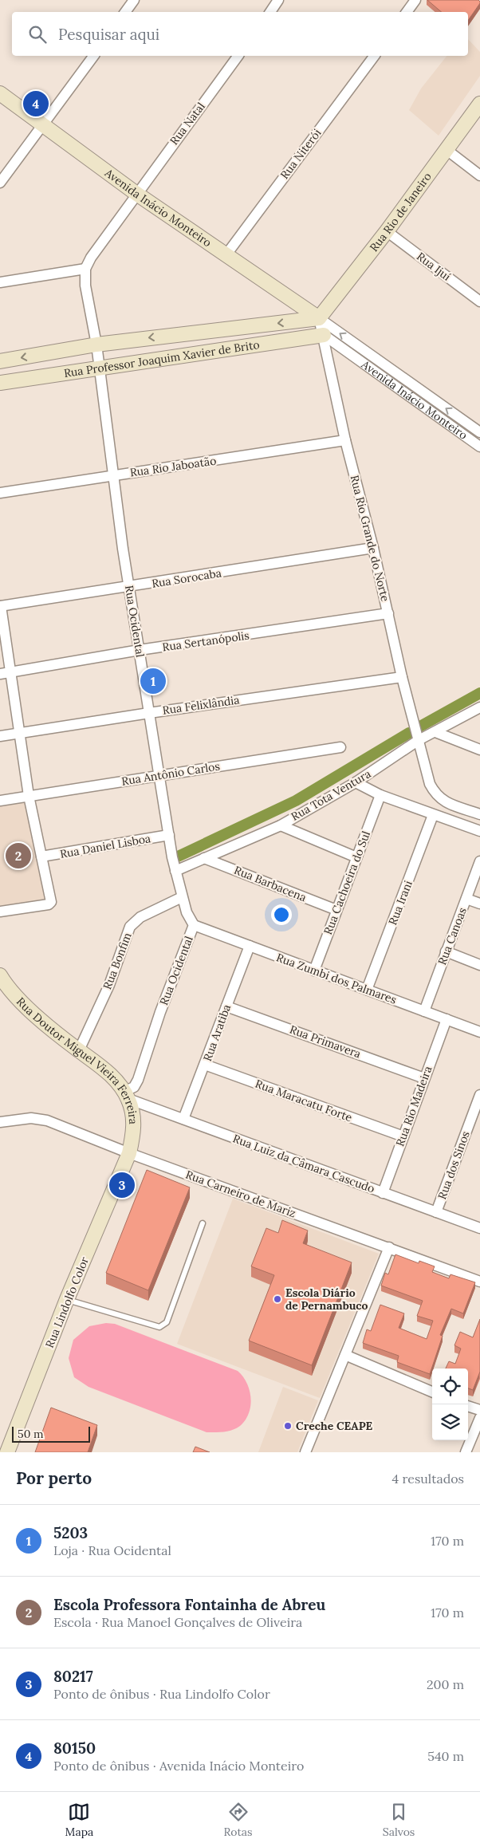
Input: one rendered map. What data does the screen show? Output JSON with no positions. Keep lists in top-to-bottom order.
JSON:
{
  "streets": {
    "street": [
      "Rua Natal",
      "Rua Niterói",
      "Avenida Inácio Monteiro",
      "Rua Rio de Janeiro",
      "Rua Ijuí",
      "Rua Professor Joaquim Xavier de Brito",
      "Rua Rio Jaboatão",
      "Rua Rio Grande do Norte",
      "Rua Sorocaba",
      "Rua Ocidental",
      "Rua Sertanópolis",
      "Rua Felixlândia",
      "Rua Antônio Carlos",
      "Rua Tota Ventura",
      "Rua Daniel Lisboa",
      "Rua Cachoeira do Sul",
      "Rua Barbacena",
      "Rua Irani",
      "Rua Canoas",
      "Rua Bonfim",
      "Rua Zumbi dos Palmares",
      "Rua Aratiba",
      "Rua Primavera",
      "Rua Doutor Miguel Vieira Ferreira",
      "Rua Maracatu Forte",
      "Rua Rio Madeira",
      "Rua Luiz da Câmara Cascudo",
      "Rua dos Sinos",
      "Rua Carneiro de Mariz",
      "Rua Lindolfo Color"
    ]
  },
  "crossings": [
    ["Rua Natal", "Avenida Inácio Monteiro"],
    ["Rua Niterói", "Avenida Inácio Monteiro"],
    ["Avenida Inácio Monteiro", "Rua Rio de Janeiro"],
    ["Avenida Inácio Monteiro", "Rua Professor Joaquim Xavier de Brito"],
    ["Avenida Inácio Monteiro", "Rua Rio Grande do Norte"],
    ["Rua Rio de Janeiro", "Rua Ijuí"],
    ["Rua Rio de Janeiro", "Rua Professor Joaquim Xavier de Brito"],
    ["Rua Professor Joaquim Xavier de Brito", "Rua Rio Grande do Norte"],
    ["Rua Professor Joaquim Xavier de Brito", "Rua Ocidental"],
    ["Rua Rio Jaboatão", "Rua Rio Grande do Norte"],
    ["Rua Rio Jaboatão", "Rua Ocidental"],
    ["Rua Rio Grande do Norte", "Rua Sorocaba"],
    ["Rua Rio Grande do Norte", "Rua Sertanópolis"],
    ["Rua Rio Grande do Norte", "Rua Felixlândia"],
    ["Rua Rio Grande do Norte", "Rua Tota Ventura"],
    ["Rua Sorocaba", "Rua Ocidental"],
    ["Rua Ocidental", "Rua Sertanópolis"],
    ["Rua Ocidental", "Rua Felixlândia"],
    ["Rua Ocidental", "Rua Antônio Carlos"],
    ["Rua Ocidental", "Rua Tota Ventura"],
    ["Rua Ocidental", "Rua Daniel Lisboa"],
    ["Rua Ocidental", "Rua Bonfim"],
    ["Rua Ocidental", "Rua Zumbi dos Palmares"],
    ["Rua Ocidental", "Rua Doutor Miguel Vieira Ferreira"],
    ["Rua Ocidental", "Rua Luiz da Câmara Cascudo"],
    ["Rua Tota Ventura", "Rua Barbacena"],
    ["Rua Cachoeira do Sul", "Rua Barbacena"],
    ["Rua Cachoeira do Sul", "Rua Zumbi dos Palmares"],
    ["Rua Irani", "Rua Zumbi dos Palmares"],
    ["Rua Canoas", "Rua Zumbi dos Palmares"],
    ["Rua Bonfim", "Rua Doutor Miguel Vieira Ferreira"],
    ["Rua Zumbi dos Palmares", "Rua Aratiba"],
    ["Rua Zumbi dos Palmares", "Rua Rio Madeira"],
    ["Rua Aratiba", "Rua Primavera"],
    ["Rua Aratiba", "Rua Maracatu Forte"],
    ["Rua Aratiba", "Rua Luiz da Câmara Cascudo"],
    ["Rua Primavera", "Rua Rio Madeira"],
    ["Rua Doutor Miguel Vieira Ferreira", "Rua Luiz da Câmara Cascudo"],
    ["Rua Doutor Miguel Vieira Ferreira", "Rua Carneiro de Mariz"],
    ["Rua Doutor Miguel Vieira Ferreira", "Rua Lindolfo Color"],
    ["Rua Maracatu Forte", "Rua Rio Madeira"],
    ["Rua Rio Madeira", "Rua Luiz da Câmara Cascudo"],
    ["Rua Luiz da Câmara Cascudo", "Rua dos Sinos"],
    ["Rua Carneiro de Mariz", "Rua Lindolfo Color"]
  ],
  "places": ["Escola Diário de Pernambuco", "Creche CEAPE"],
  "scale_bar": "50 m",
  "page": {
    "search": "Pesquisar aqui",
    "pins": [
      "4",
      "1",
      "2",
      "3"
    ],
    "scale": "50 m",
    "heading": ["Por perto", "4 resultados"],
    "list": [
      {
        "mark": "1",
        "name": "5203",
        "note": "Loja · Rua Ocidental",
        "value": "170 m"
      },
      {
        "mark": "2",
        "name": "Escola Professora Fontainha de Abreu",
        "note": "Escola · Rua Manoel Gonçalves de Oliveira",
        "value": "170 m"
      },
      {
        "mark": "3",
        "name": "80217",
        "note": "Ponto de ônibus · Rua Lindolfo Color",
        "value": "200 m"
      },
      {
        "mark": "4",
        "name": "80150",
        "note": "Ponto de ônibus · Avenida Inácio Monteiro",
        "value": "540 m"
      }
    ],
    "nav": ["Mapa", "Rotas", "Salvos"]
  }
}
